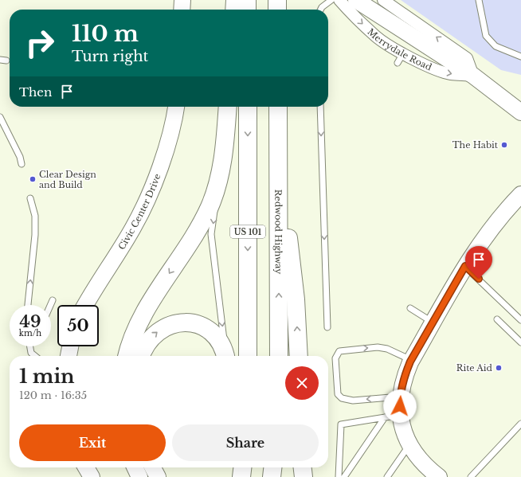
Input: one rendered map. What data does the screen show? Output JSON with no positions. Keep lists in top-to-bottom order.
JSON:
{
  "streets": {
    "highway": ["US 101", "Redwood Highway"],
    "street": ["Merrydale Road", "Civic Center Drive"]
  },
  "places": ["The Habit", "Clear Design and Build", "Rite Aid"],
  "page": {
    "turn": ["110 m", "Turn right"],
    "then": "Then",
    "speed": "49 km/h",
    "limit": "50",
    "heading": ["1 min", "120 m · 16:35"],
    "buttons": ["Exit", "Share"]
  }
}
